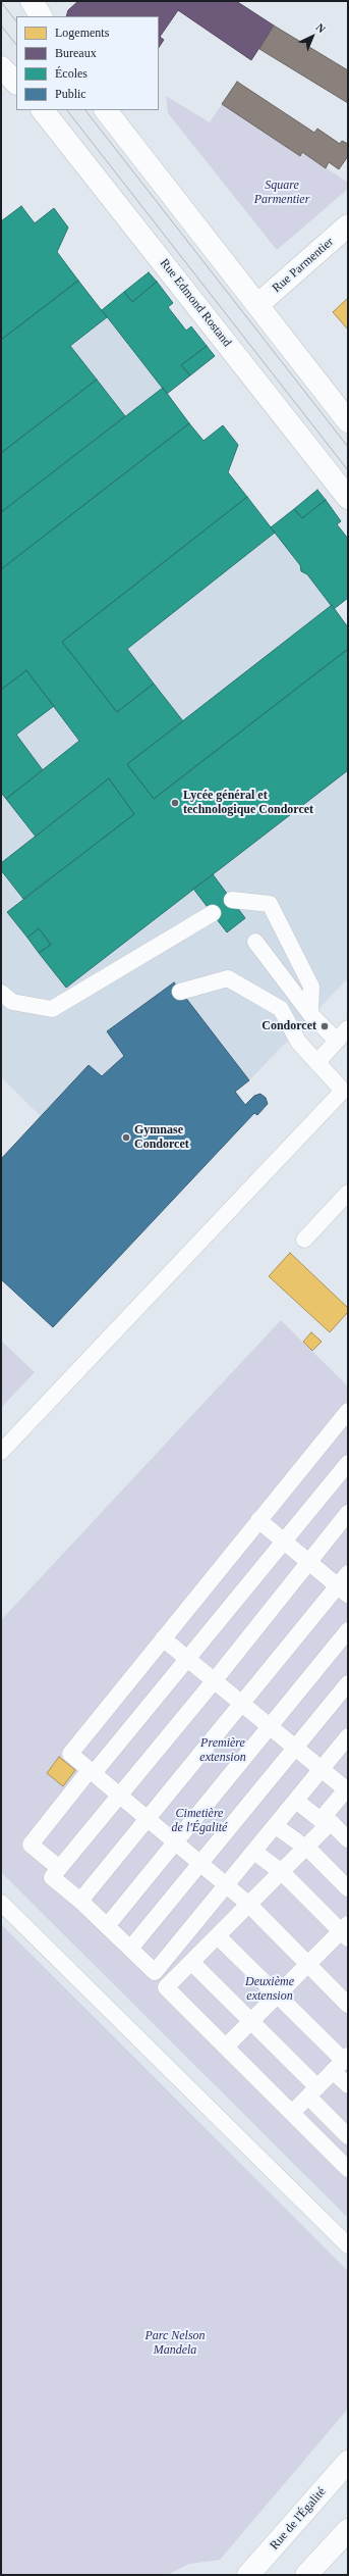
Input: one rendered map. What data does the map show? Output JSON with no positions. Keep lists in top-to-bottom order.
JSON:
{
  "streets": {
    "main road": ["Rue Parmentier", "Rue Edmond Rostand", "Rue de l'Égalité"]
  },
  "parks": [
    "Square Parmentier",
    "Première extension",
    "Cimetière de l'Égalité",
    "Deuxième extension",
    "Parc Nelson Mandela"
  ],
  "places": ["Lycée général et technologique Condorcet", "Condorcet", "Gymnase Condorcet"],
  "legend": [
    "Logements",
    "Bureaux",
    "Écoles",
    "Public"
  ],
  "north": "top right"
}
